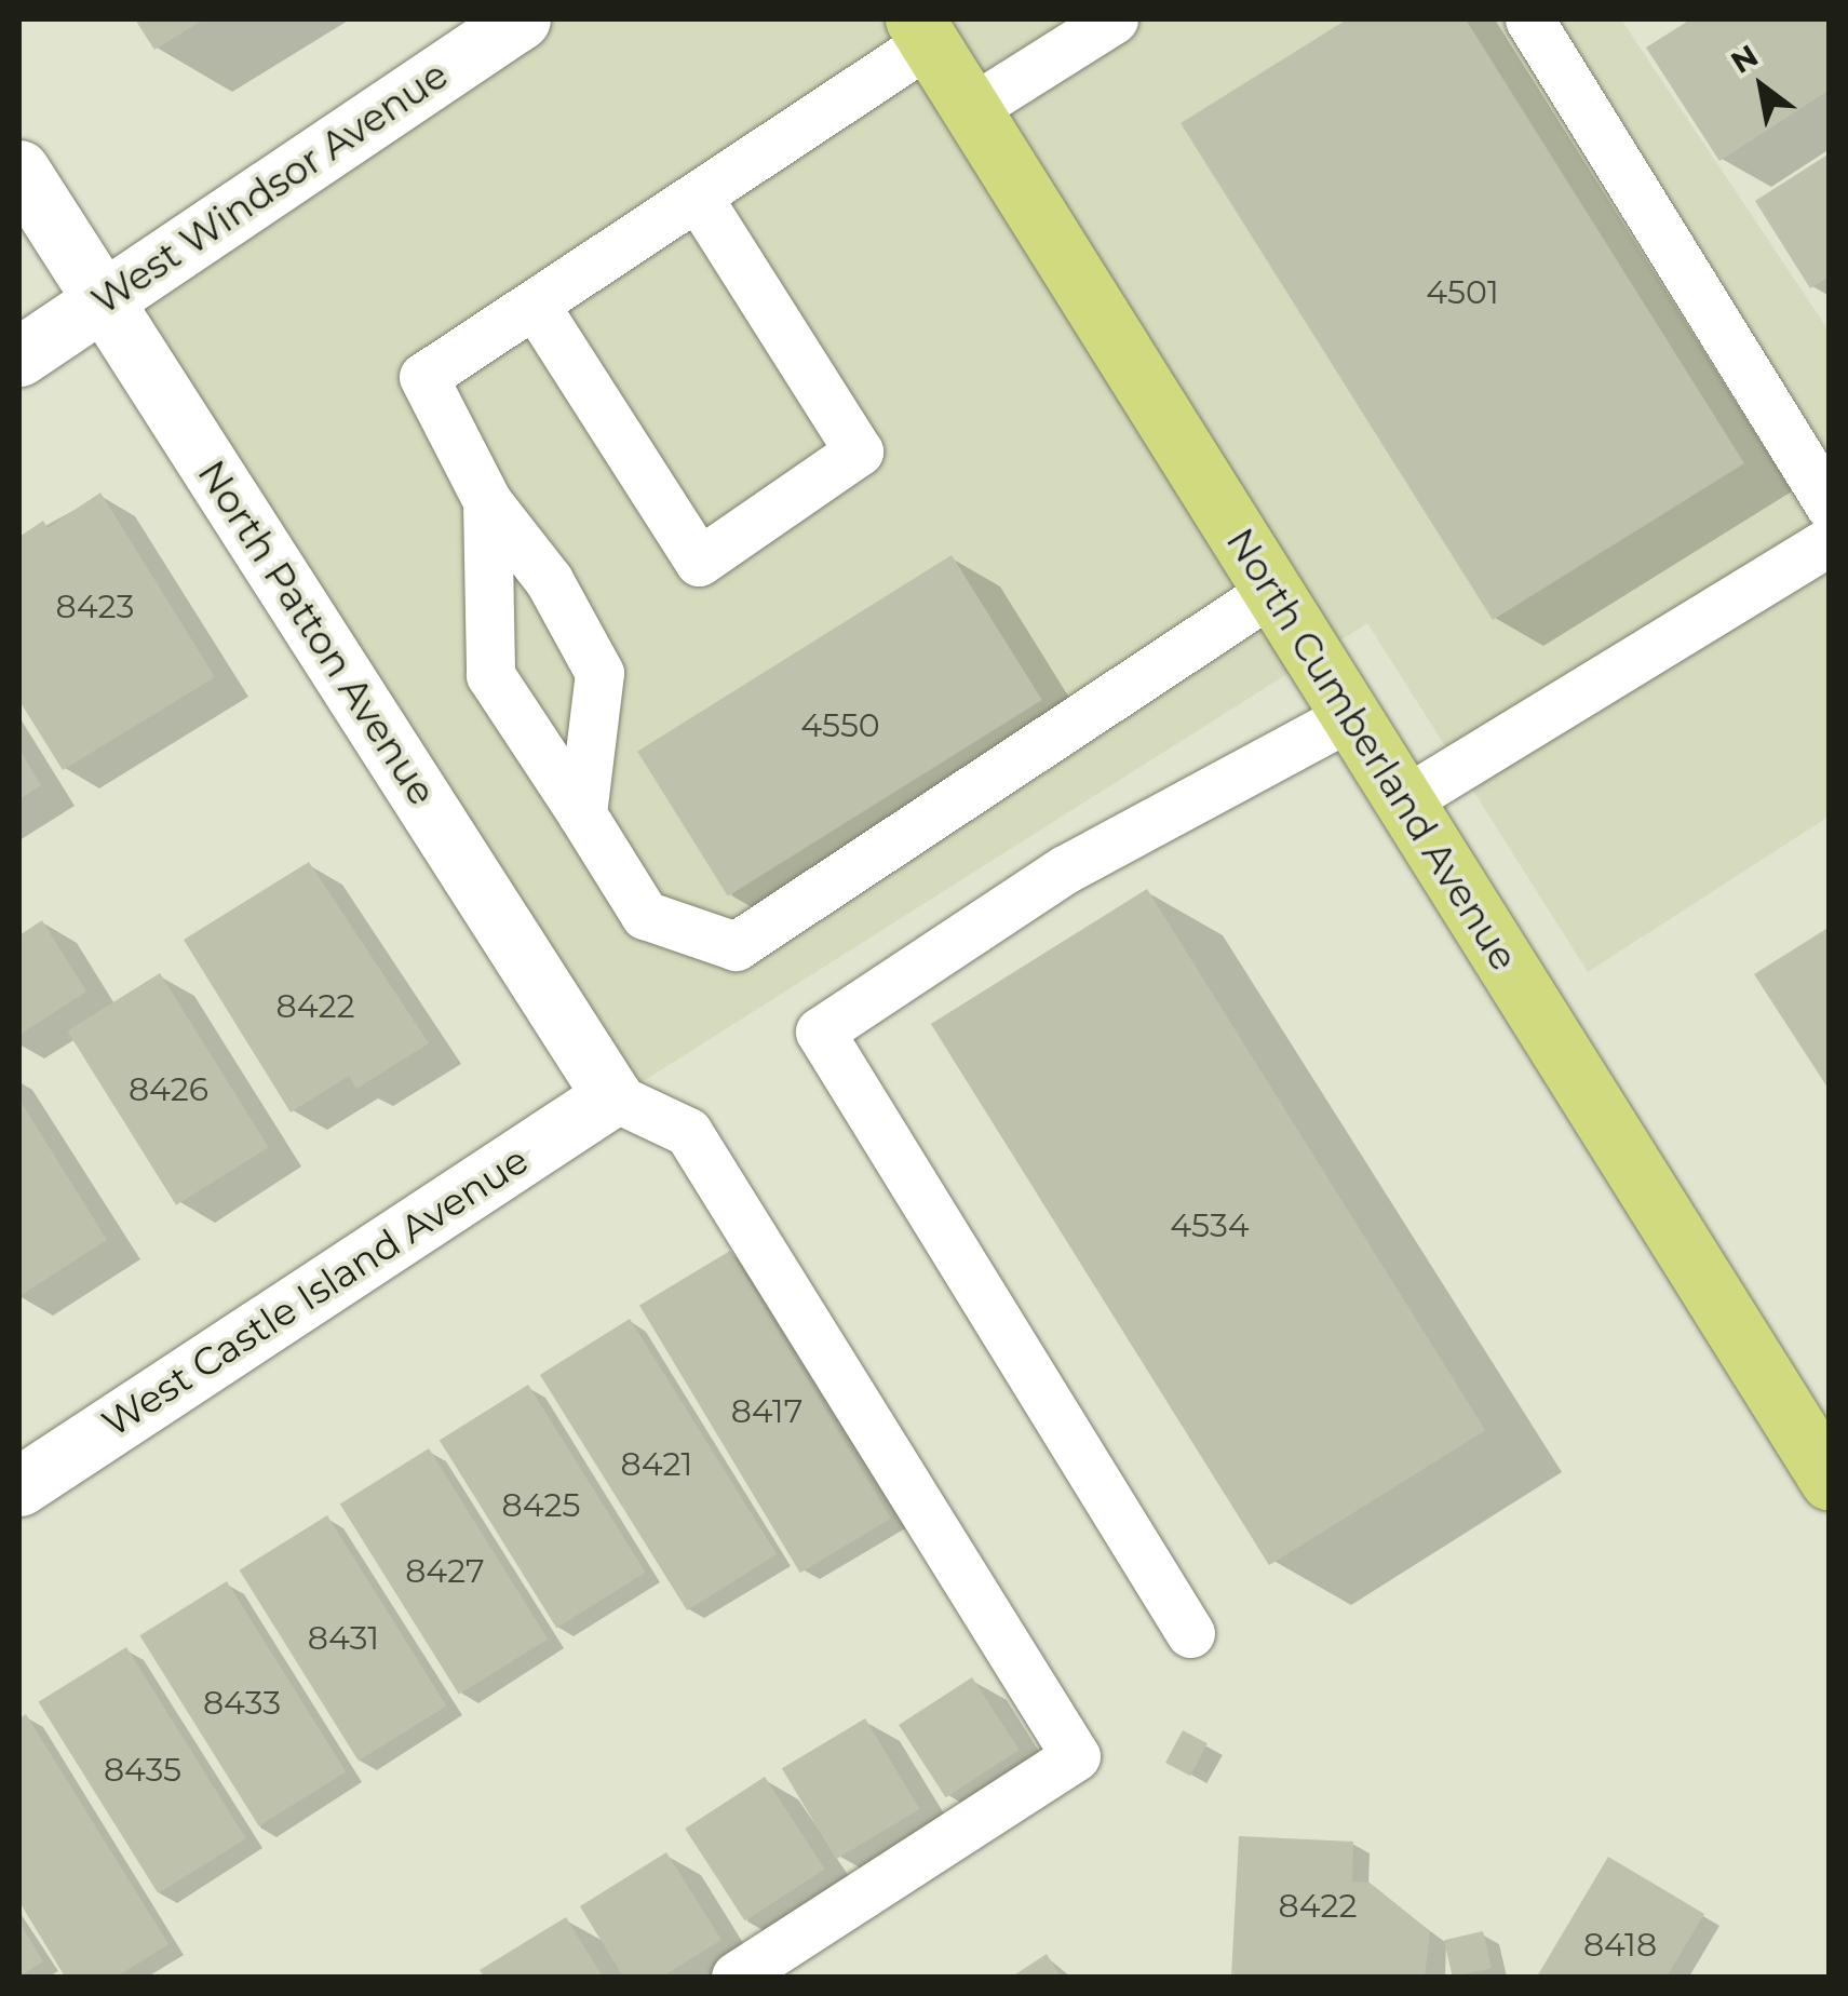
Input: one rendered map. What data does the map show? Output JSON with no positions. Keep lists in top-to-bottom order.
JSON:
{
  "streets": {
    "main road": ["North Cumberland Avenue"],
    "street": ["West Windsor Avenue", "North Patton Avenue", "West Castle Island Avenue"]
  },
  "crossings": [
    ["West Windsor Avenue", "North Patton Avenue"],
    ["North Patton Avenue", "West Castle Island Avenue"]
  ],
  "house_numbers": [
    "4501",
    "8423",
    "4550",
    "8422",
    "8426",
    "4534",
    "8417",
    "8421",
    "8425",
    "8427",
    "8431",
    "8433",
    "8435",
    "8422",
    "8418"
  ],
  "north": "top left"
}
